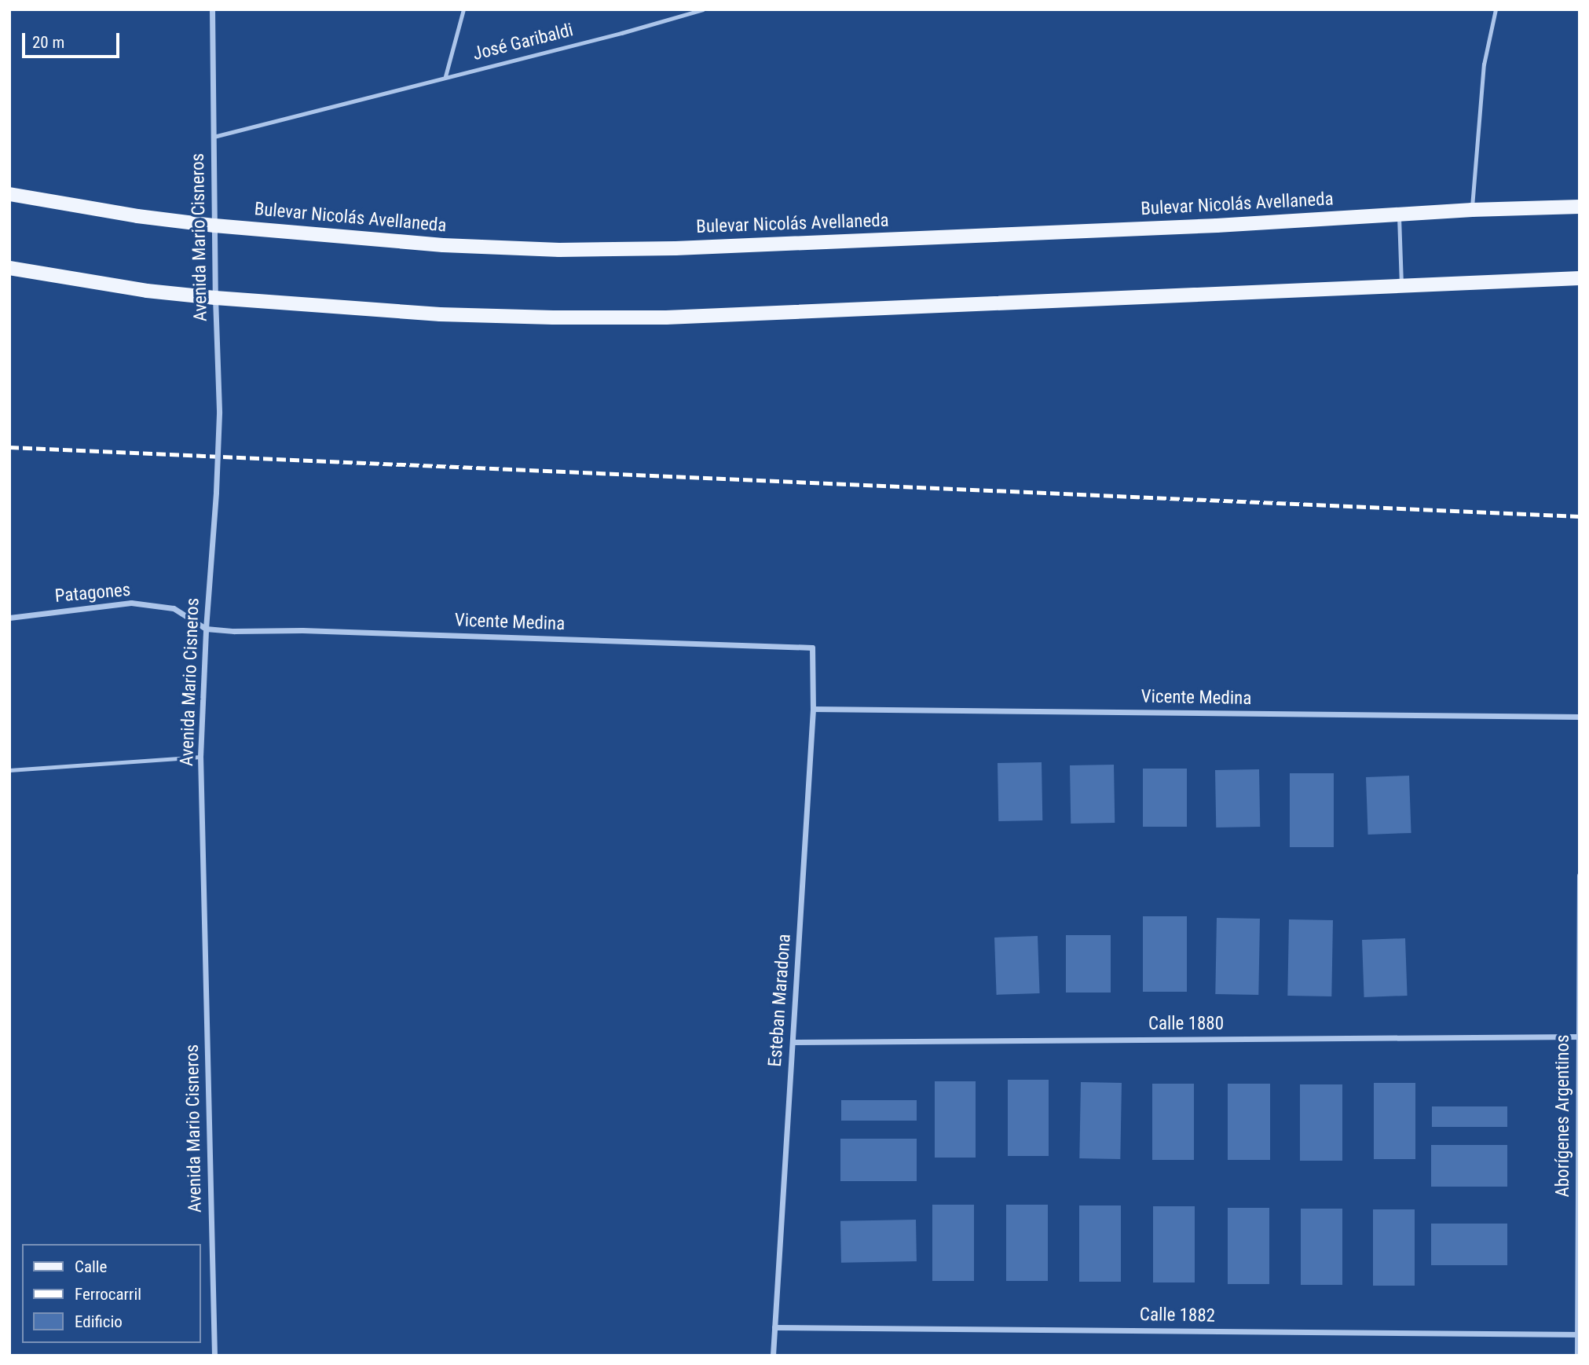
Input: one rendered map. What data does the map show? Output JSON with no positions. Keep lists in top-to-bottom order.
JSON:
{
  "streets": {
    "main road": ["Bulevar Nicolás Avellaneda"],
    "street": [
      "Avenida Mario Cisneros",
      "Patagones",
      "Vicente Medina",
      "Esteban Maradona",
      "Calle 1880",
      "Aborígenes Argentinos",
      "Calle 1882"
    ],
    "lane": ["José Garibaldi"]
  },
  "crossings": [
    ["José Garibaldi", "Avenida Mario Cisneros"],
    ["Bulevar Nicolás Avellaneda", "Avenida Mario Cisneros"],
    ["Avenida Mario Cisneros", "Patagones"],
    ["Avenida Mario Cisneros", "Vicente Medina"],
    ["Patagones", "Vicente Medina"],
    ["Vicente Medina", "Esteban Maradona"],
    ["Esteban Maradona", "Calle 1880"],
    ["Esteban Maradona", "Calle 1882"],
    ["Calle 1880", "Aborígenes Argentinos"],
    ["Aborígenes Argentinos", "Calle 1882"]
  ],
  "legend": ["Calle", "Ferrocarril", "Edificio"],
  "scale_bar": "20 m"
}
